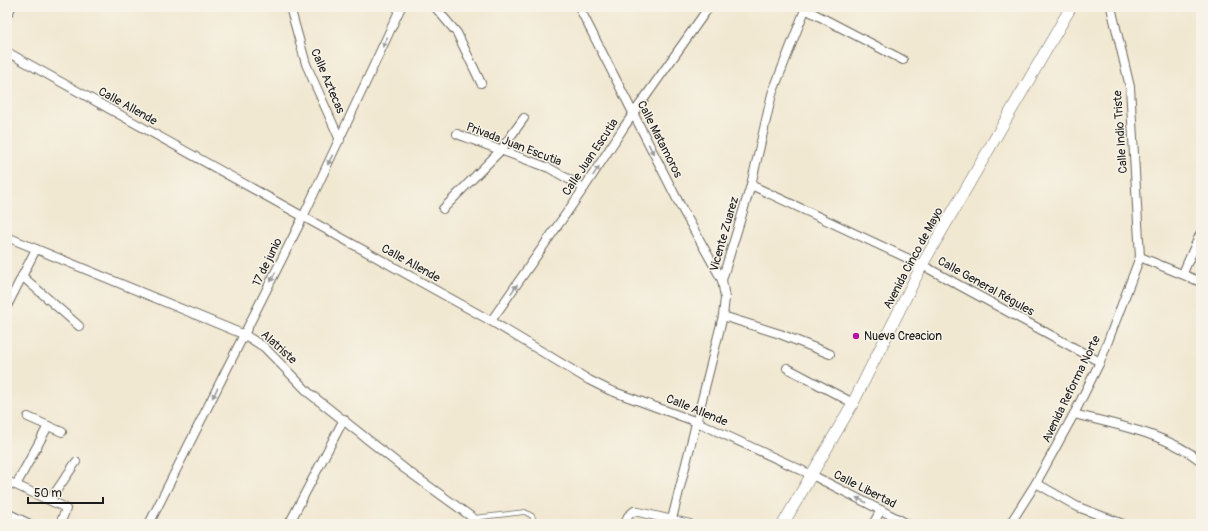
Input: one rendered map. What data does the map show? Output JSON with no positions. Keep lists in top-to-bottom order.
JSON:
{
  "streets": {
    "street": [
      "Calle Aztecas",
      "Calle Allende",
      "Calle Indio Triste",
      "Calle Matamoros",
      "Privada Juan Escutia",
      "Calle Juan Escutia",
      "Vicente Zuarez",
      "Avenida Cinco de Mayo",
      "17 de junio",
      "Calle General Régules",
      "Alatriste",
      "Avenida Reforma Norte",
      "Calle Libertad"
    ]
  },
  "crossings": [
    ["Calle Aztecas", "17 de junio"],
    ["Calle Allende", "Calle Juan Escutia"],
    ["Calle Allende", "Vicente Zuarez"],
    ["Calle Allende", "Avenida Cinco de Mayo"],
    ["Calle Allende", "17 de junio"],
    ["Calle Allende", "Calle Libertad"],
    ["Calle Indio Triste", "Avenida Reforma Norte"],
    ["Calle Matamoros", "Calle Juan Escutia"],
    ["Calle Matamoros", "Vicente Zuarez"],
    ["Privada Juan Escutia", "Calle Juan Escutia"],
    ["Vicente Zuarez", "Calle General Régules"],
    ["Avenida Cinco de Mayo", "Calle General Régules"],
    ["Avenida Cinco de Mayo", "Calle Libertad"],
    ["17 de junio", "Alatriste"],
    ["Calle General Régules", "Avenida Reforma Norte"]
  ],
  "one_way": [
    "Calle Matamoros",
    "Calle Juan Escutia",
    "17 de junio",
    "Calle Libertad"
  ],
  "places": ["Nueva Creacion"],
  "scale_bar": "50 m"
}
